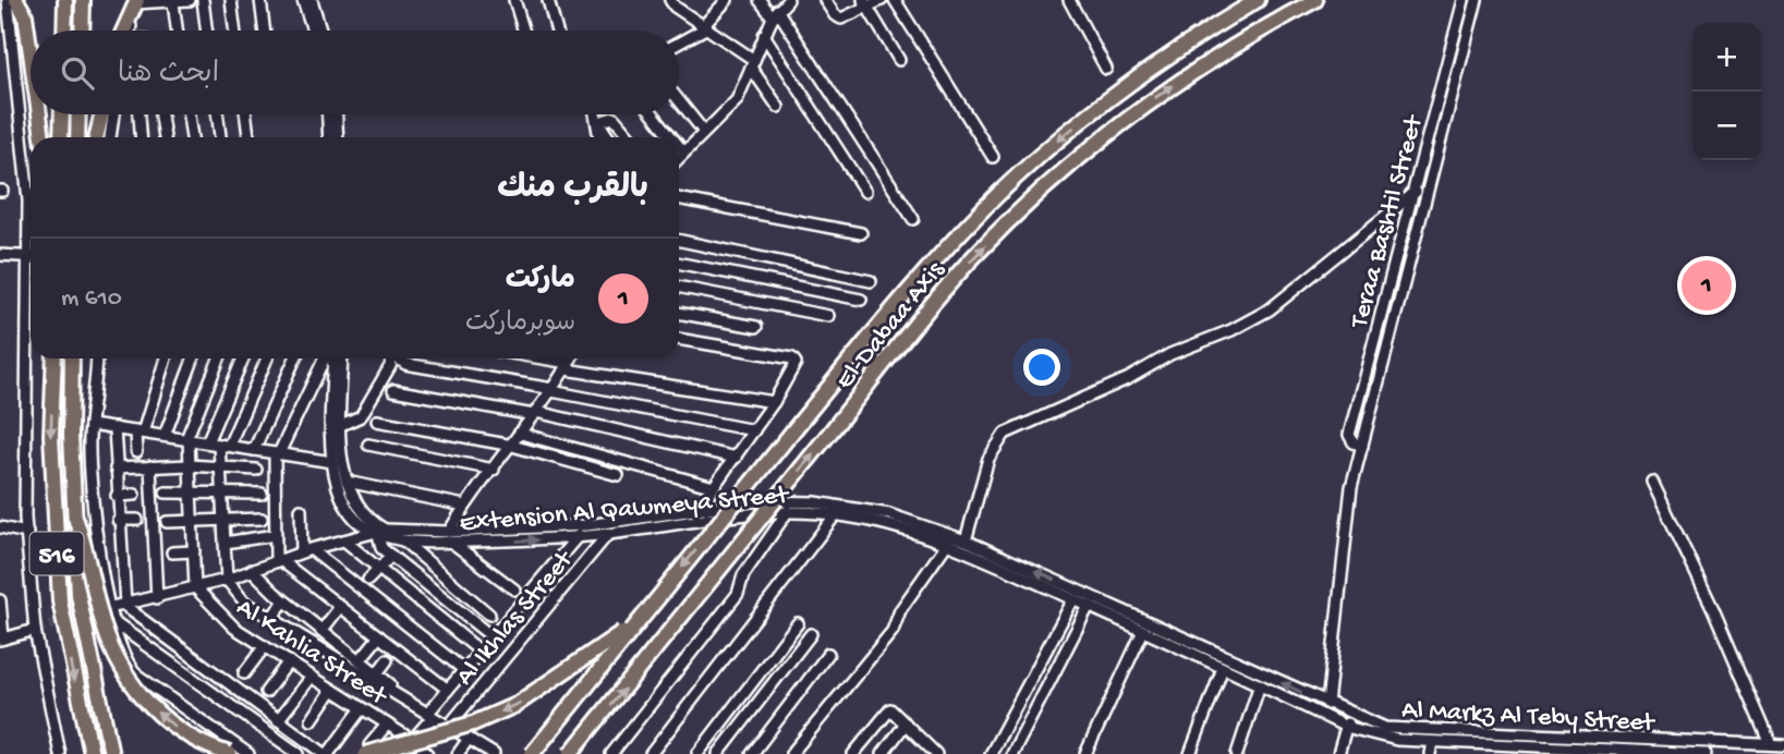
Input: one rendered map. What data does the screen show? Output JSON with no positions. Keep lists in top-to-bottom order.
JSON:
{
  "streets": {
    "highway": ["El-Dabaa Axis", "516"],
    "street": [
      "Teraa Bashtil Street",
      "Extension Al Qawmeya Street",
      "Al Ikhlas Street",
      "Al Kahlia Street",
      "Al Markz Al Teby Street"
    ]
  },
  "crossings": [
    ["Teraa Bashtil Street", "Al Markz Al Teby Street"],
    ["Extension Al Qawmeya Street", "Al Ikhlas Street"],
    ["Extension Al Qawmeya Street", "Al Kahlia Street"],
    ["Extension Al Qawmeya Street", "Al Markz Al Teby Street"]
  ],
  "page": {
    "map_buttons": ["+", "−"],
    "search": "ابحث هنا",
    "heading": "بالقرب منك",
    "list": [
      {
        "mark": "1",
        "name": "ماركت",
        "note": "سوبرماركت",
        "value": "610 m"
      }
    ],
    "pins": "1"
  }
}
